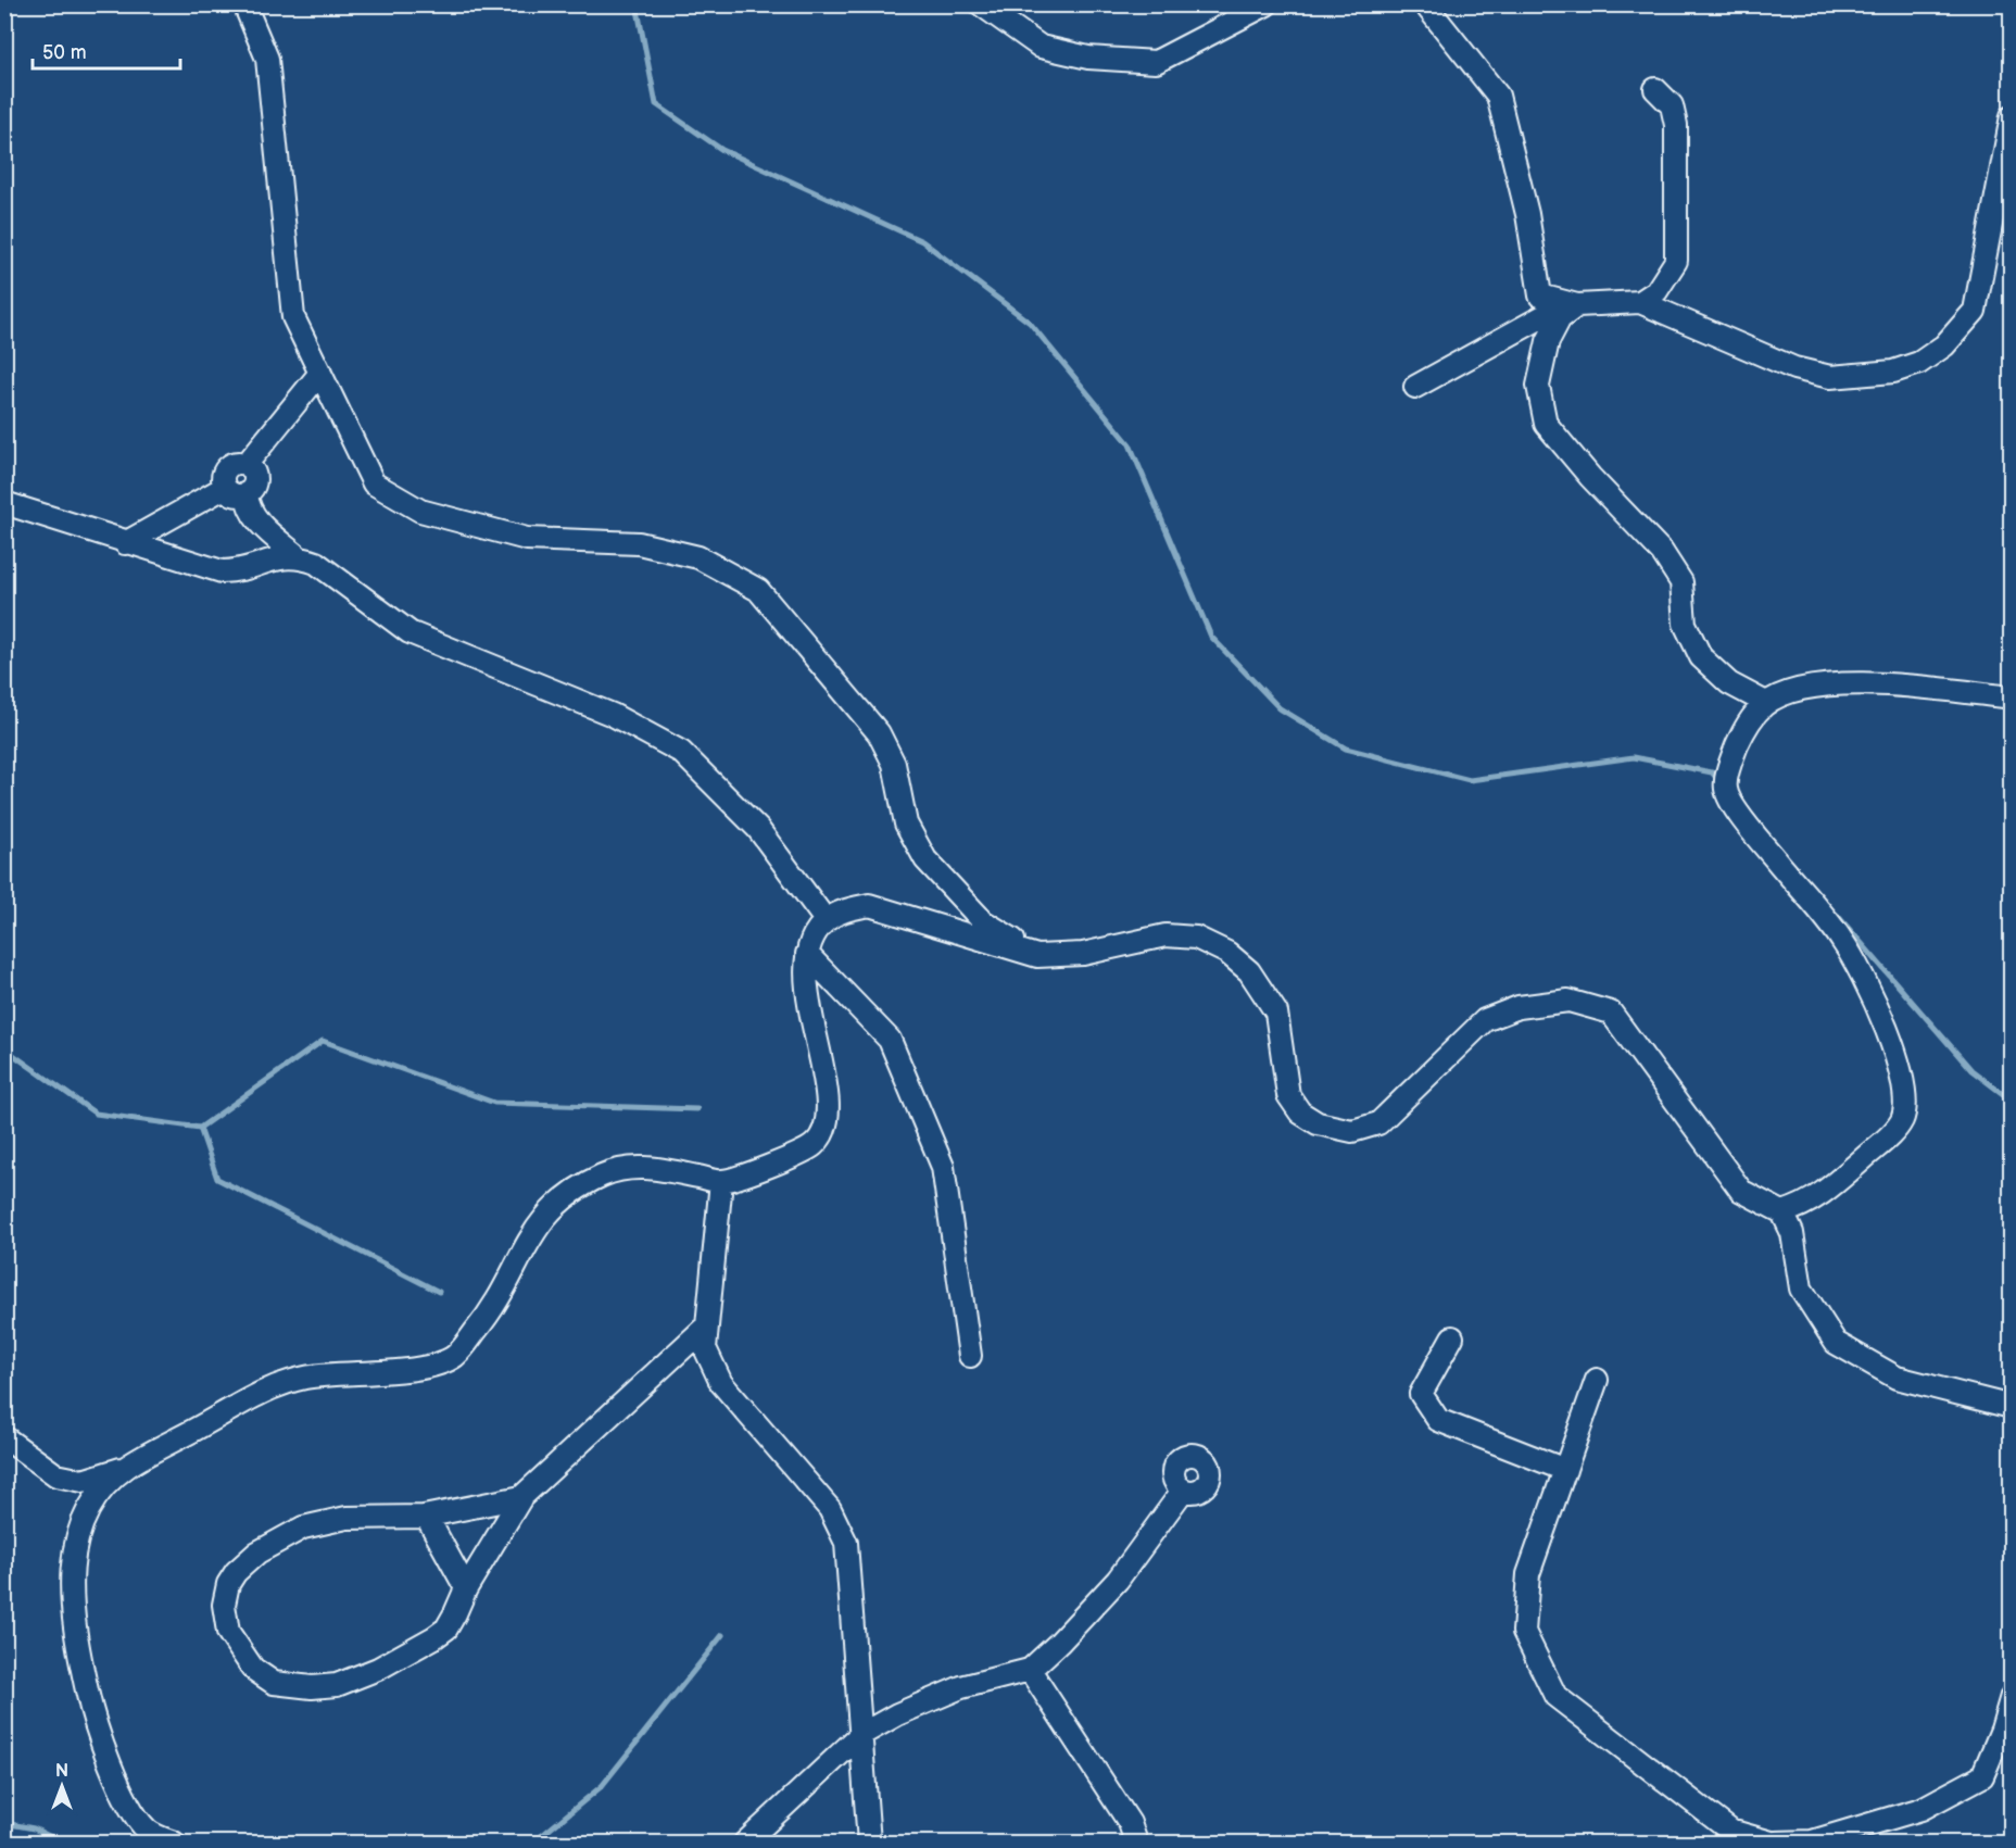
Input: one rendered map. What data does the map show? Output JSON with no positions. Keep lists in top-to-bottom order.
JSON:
{
  "scale_bar": "50 m",
  "north": "top"
}
